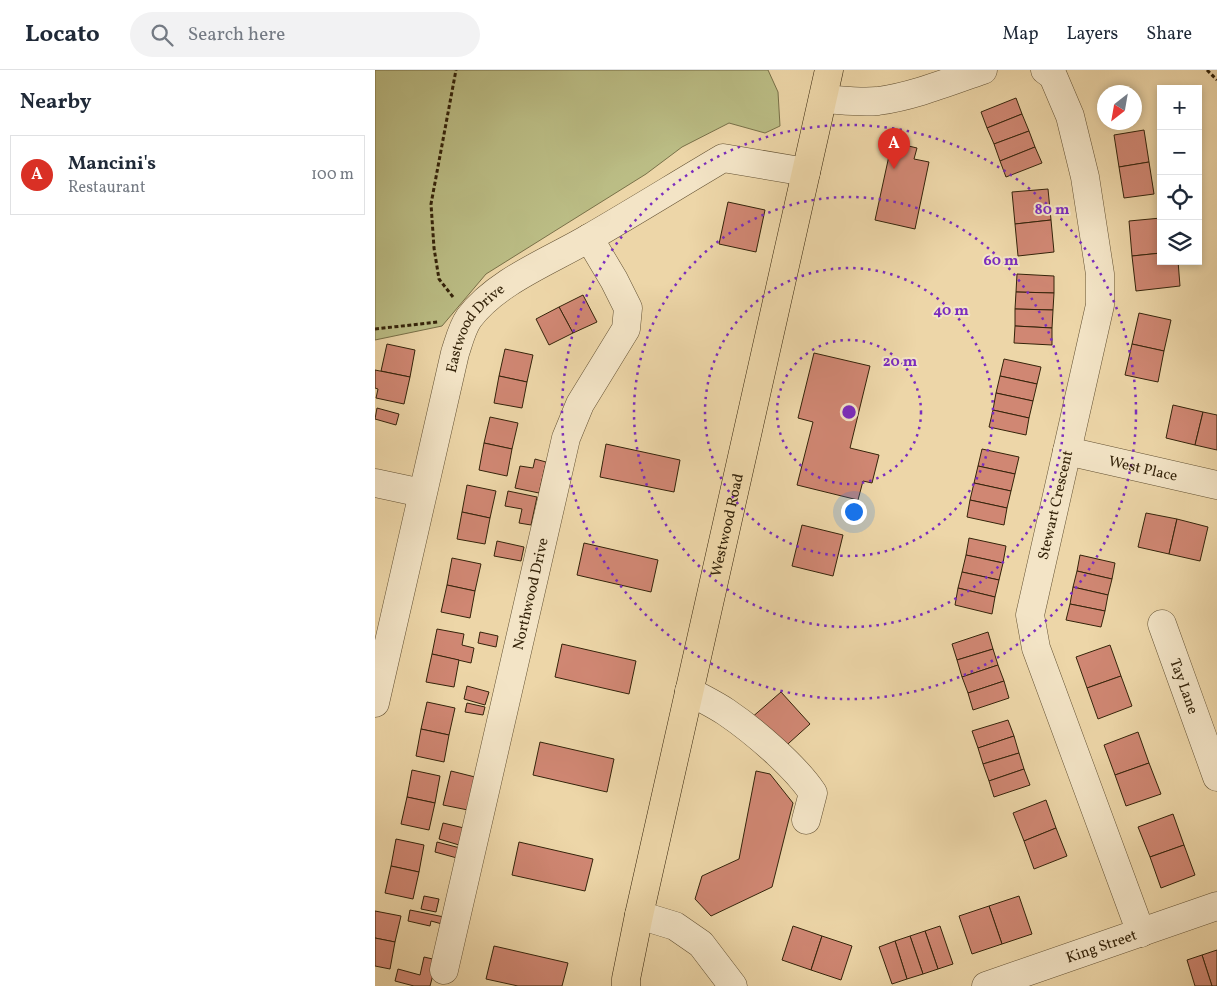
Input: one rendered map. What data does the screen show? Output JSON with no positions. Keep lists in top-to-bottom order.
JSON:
{
  "streets": {
    "main road": ["Westwood Road"],
    "street": [
      "Eastwood Drive",
      "West Place",
      "Stewart Crescent",
      "Northwood Drive",
      "Tay Lane",
      "King Street"
    ]
  },
  "crossings": [
    ["Eastwood Drive", "Westwood Road"],
    ["Eastwood Drive", "Northwood Drive"],
    ["West Place", "Stewart Crescent"],
    ["Stewart Crescent", "King Street"]
  ],
  "north": "bottom left",
  "page": {
    "header": "Locato",
    "search": "Search here",
    "nav": ["Map", "Layers", "Share"],
    "heading": "Nearby",
    "map_buttons": ["+", "−"],
    "pins": "A",
    "list": [
      {
        "mark": "A",
        "name": "Mancini's",
        "note": "Restaurant",
        "value": "100 m"
      }
    ]
  },
  "rings": [
    "80 m",
    "60 m",
    "40 m",
    "20 m"
  ]
}
